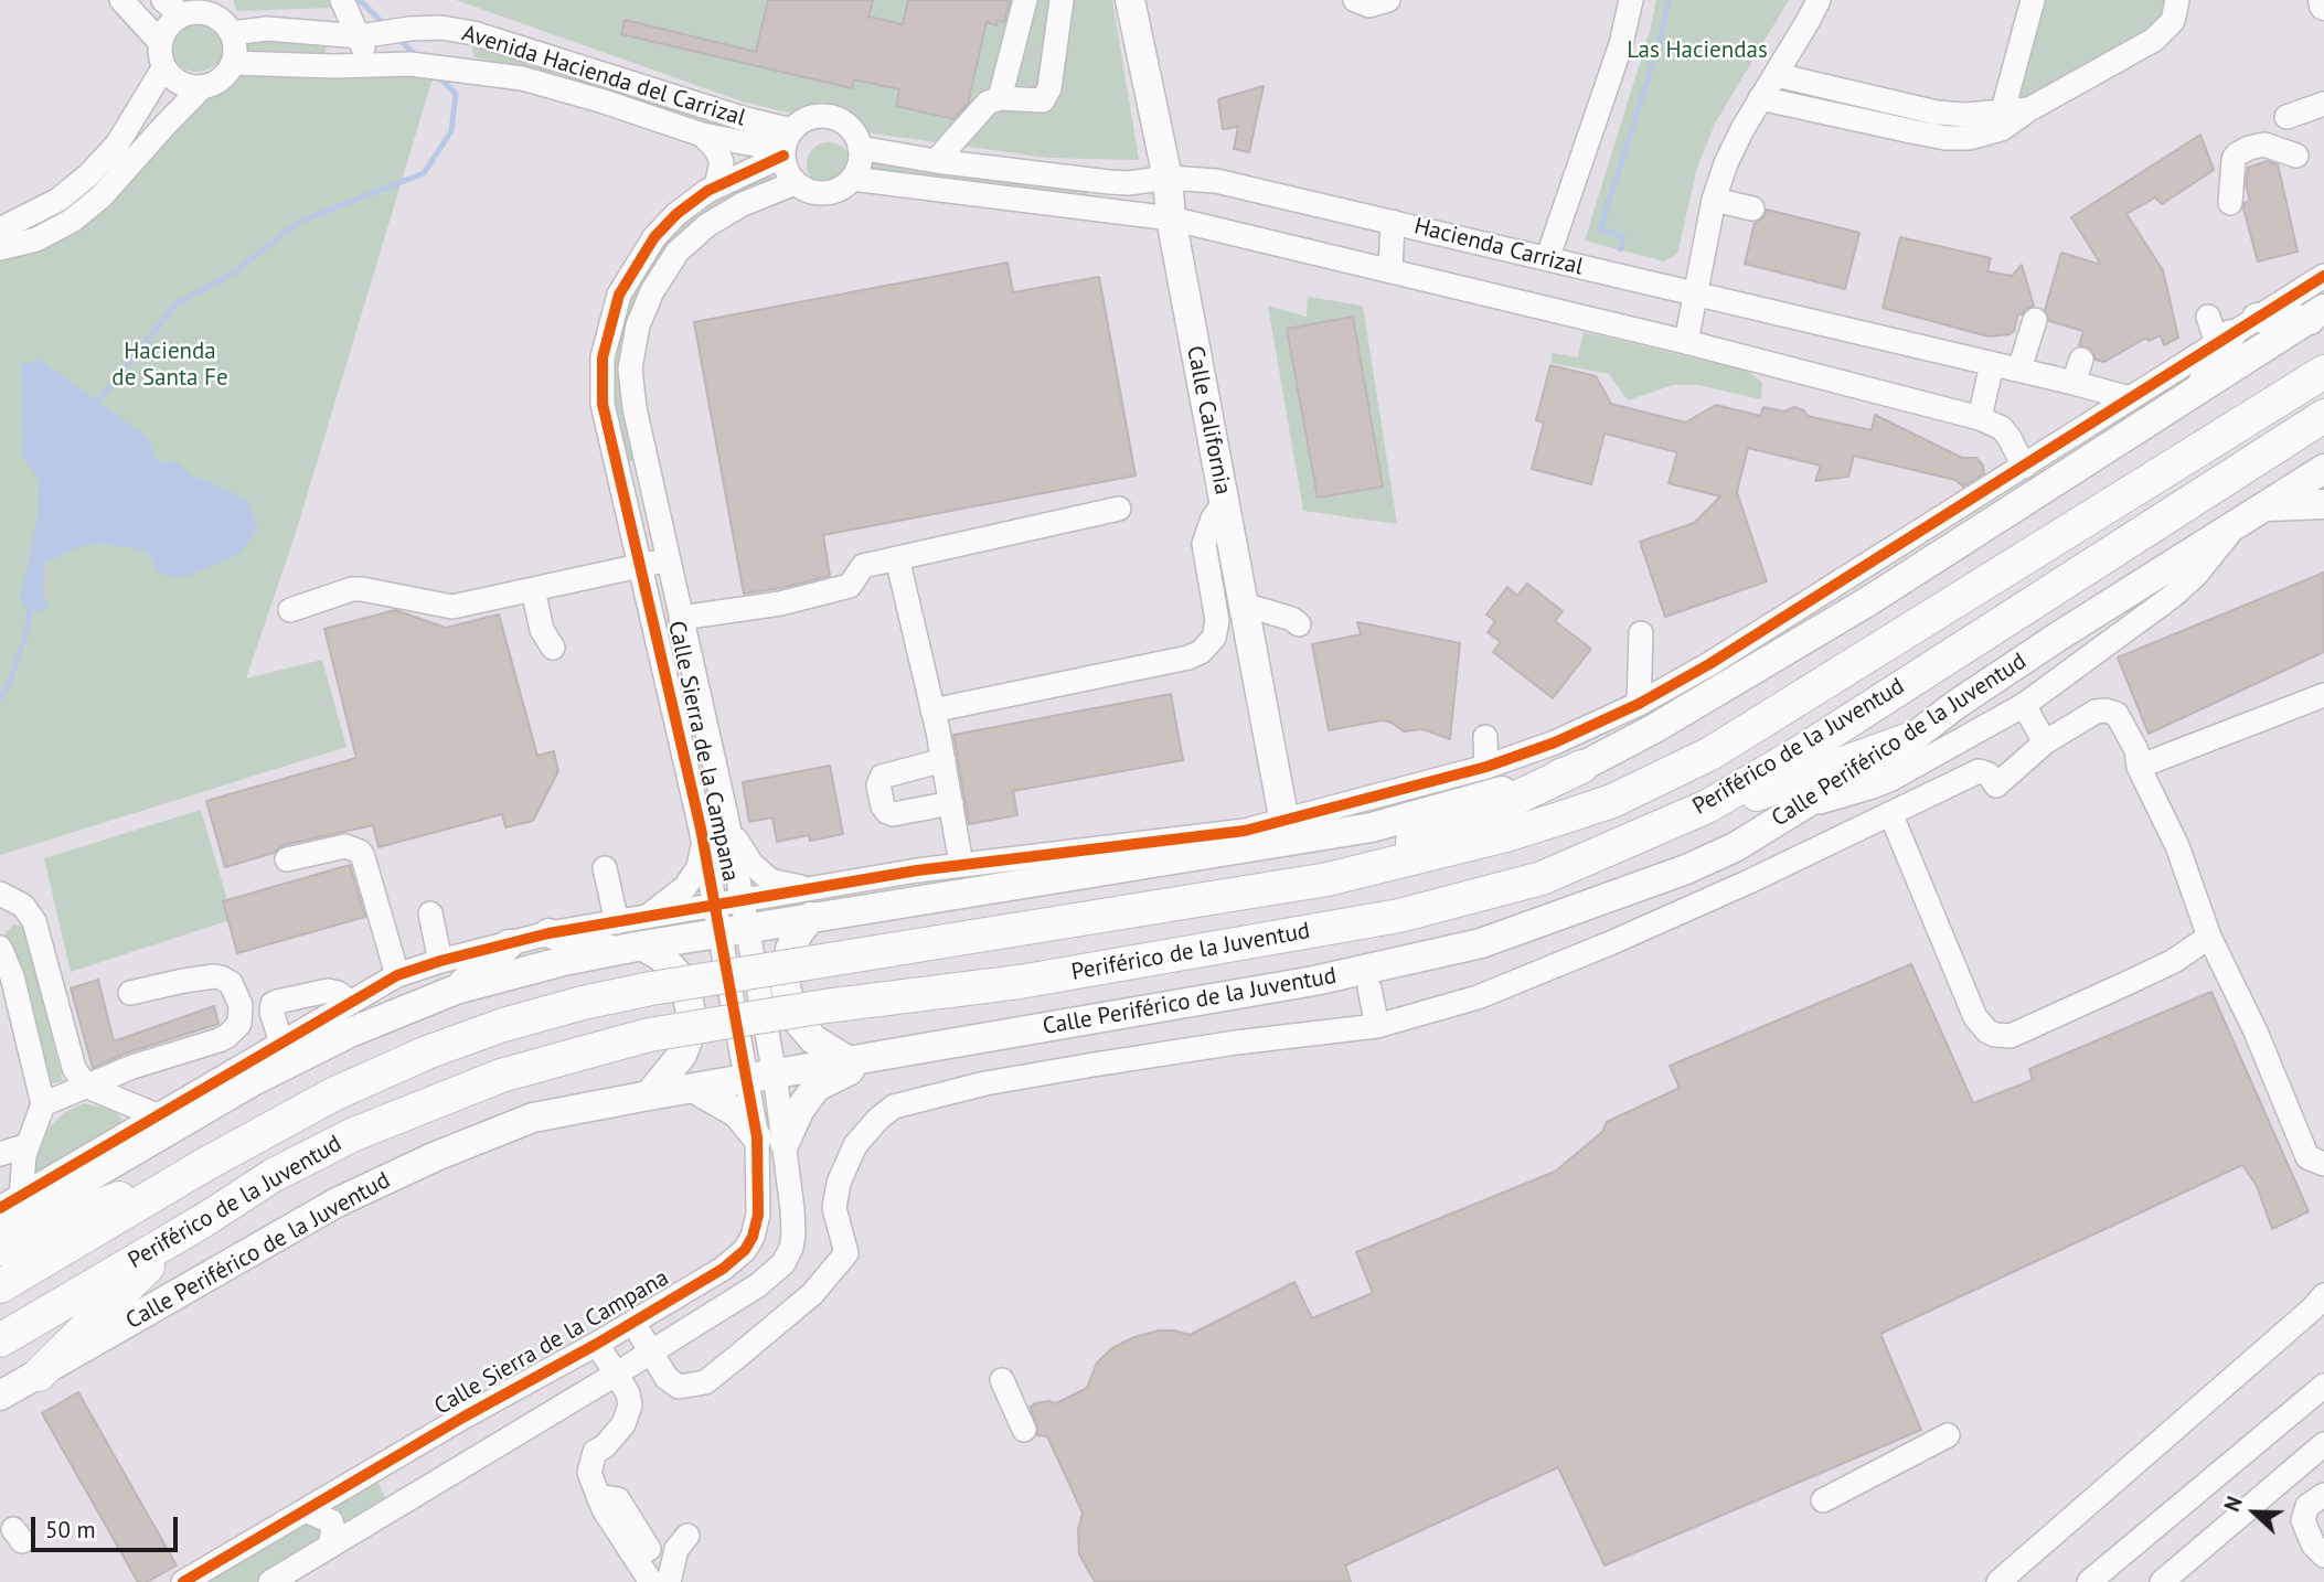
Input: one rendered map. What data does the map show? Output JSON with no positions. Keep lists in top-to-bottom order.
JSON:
{
  "streets": {
    "highway": ["Periférico de la Juventud"],
    "main road": ["Calle California", "Calle Periférico de la Juventud"],
    "street": ["Avenida Hacienda del Carrizal", "Hacienda Carrizal", "Calle Sierra de la Campana"]
  },
  "crossings": [
    ["Avenida Hacienda del Carrizal", "Hacienda Carrizal"],
    ["Avenida Hacienda del Carrizal", "Calle Sierra de la Campana"],
    ["Hacienda Carrizal", "Calle California"],
    ["Hacienda Carrizal", "Calle Sierra de la Campana"],
    ["Calle Periférico de la Juventud", "Calle Sierra de la Campana"]
  ],
  "parks": ["Las Haciendas", "Hacienda de Santa Fe"],
  "scale_bar": "50 m",
  "north": "left"
}
